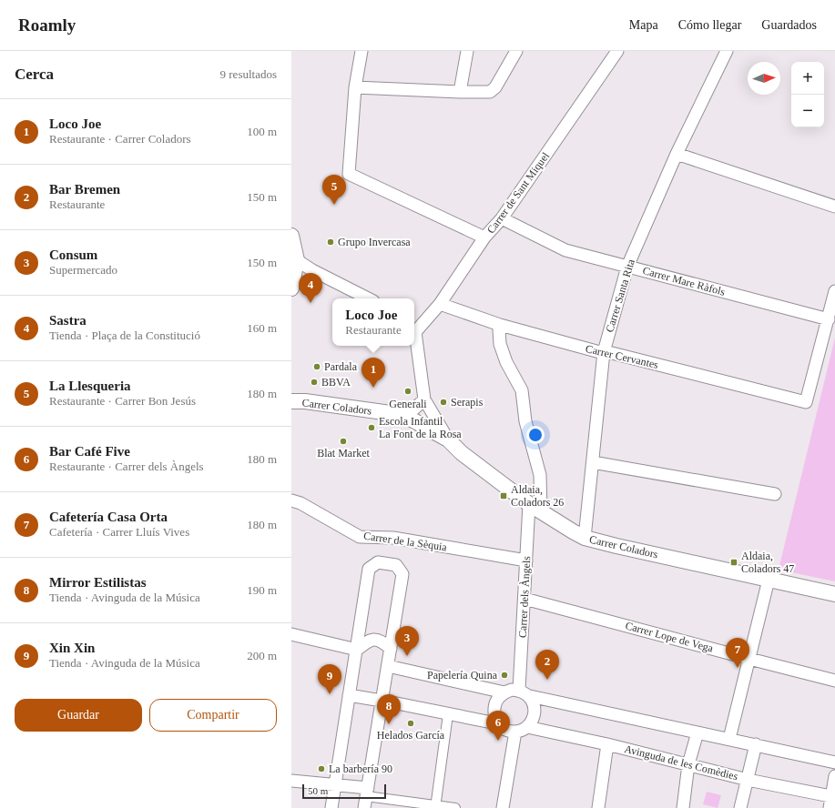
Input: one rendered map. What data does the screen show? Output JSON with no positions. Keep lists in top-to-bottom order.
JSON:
{
  "streets": {
    "street": [
      "Carrer de Sant Miquel",
      "Carrer Mare Ràfols",
      "Carrer Santa Rita",
      "Carrer Cervantes",
      "Carrer Coladors",
      "Carrer de la Sèquia",
      "Carrer dels Àngels",
      "Carrer Lope de Vega",
      "Avinguda de les Comèdies"
    ]
  },
  "crossings": [
    ["Carrer de Sant Miquel", "Carrer Mare Ràfols"],
    ["Carrer de Sant Miquel", "Carrer Cervantes"],
    ["Carrer Mare Ràfols", "Carrer Santa Rita"],
    ["Carrer Mare Ràfols", "Carrer Cervantes"],
    ["Carrer Santa Rita", "Carrer Cervantes"],
    ["Carrer Santa Rita", "Carrer Coladors"],
    ["Carrer Cervantes", "Carrer dels Àngels"],
    ["Carrer Coladors", "Carrer dels Àngels"],
    ["Carrer de la Sèquia", "Carrer dels Àngels"],
    ["Carrer dels Àngels", "Carrer Lope de Vega"],
    ["Carrer dels Àngels", "Avinguda de les Comèdies"]
  ],
  "places": {
    "other": [
      "Grupo Invercasa",
      "Pardala",
      "BBVA",
      "Generali",
      "Serapis",
      "Escola Infantil La Font de la Rosa",
      "Blat Market",
      "Papelería Quina",
      "Helados García",
      "La barbería 90"
    ],
    "transit": ["Aldaia, Coladors 26", "Aldaia, Coladors 47"]
  },
  "scale_bar": "50 m",
  "north": "right",
  "page": {
    "header": "Roamly",
    "nav": ["Mapa", "Cómo llegar", "Guardados"],
    "heading": ["Cerca", "9 resultados"],
    "map_buttons": ["+", "−"],
    "list": [
      {
        "mark": "1",
        "name": "Loco Joe",
        "note": "Restaurante · Carrer Coladors",
        "value": "100 m"
      },
      {
        "mark": "2",
        "name": "Bar Bremen",
        "note": "Restaurante",
        "value": "150 m"
      },
      {
        "mark": "3",
        "name": "Consum",
        "note": "Supermercado",
        "value": "150 m"
      },
      {
        "mark": "4",
        "name": "Sastra",
        "note": "Tienda · Plaça de la Constitució",
        "value": "160 m"
      },
      {
        "mark": "5",
        "name": "La Llesqueria",
        "note": "Restaurante · Carrer Bon Jesús",
        "value": "180 m"
      },
      {
        "mark": "6",
        "name": "Bar Café Five",
        "note": "Restaurante · Carrer dels Àngels",
        "value": "180 m"
      },
      {
        "mark": "7",
        "name": "Cafetería Casa Orta",
        "note": "Cafetería · Carrer Lluís Vives",
        "value": "180 m"
      },
      {
        "mark": "8",
        "name": "Mirror Estilistas",
        "note": "Tienda · Avinguda de la Música",
        "value": "190 m"
      },
      {
        "mark": "9",
        "name": "Xin Xin",
        "note": "Tienda · Avinguda de la Música",
        "value": "200 m"
      }
    ],
    "pins": [
      "5",
      "4",
      "1",
      "3",
      "7",
      "2",
      "9",
      "8",
      "6"
    ],
    "popup": ["Loco Joe", "Restaurante"],
    "buttons": ["Guardar", "Compartir"],
    "scale": "50 m"
  }
}
